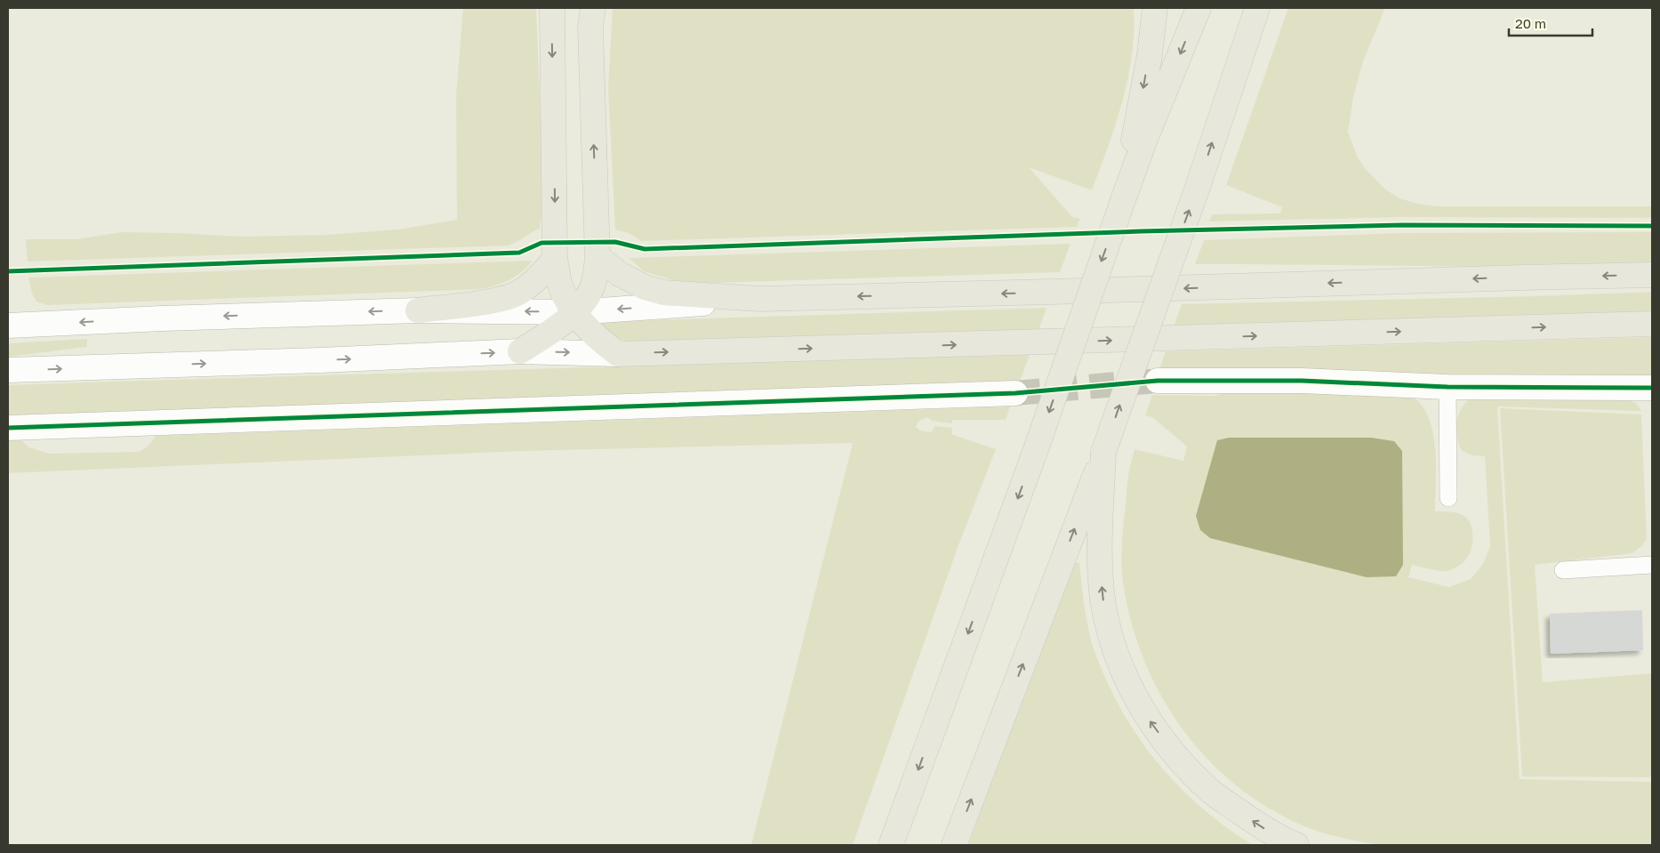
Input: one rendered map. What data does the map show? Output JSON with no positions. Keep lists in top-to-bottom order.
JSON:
{
  "scale_bar": "20 m"
}
